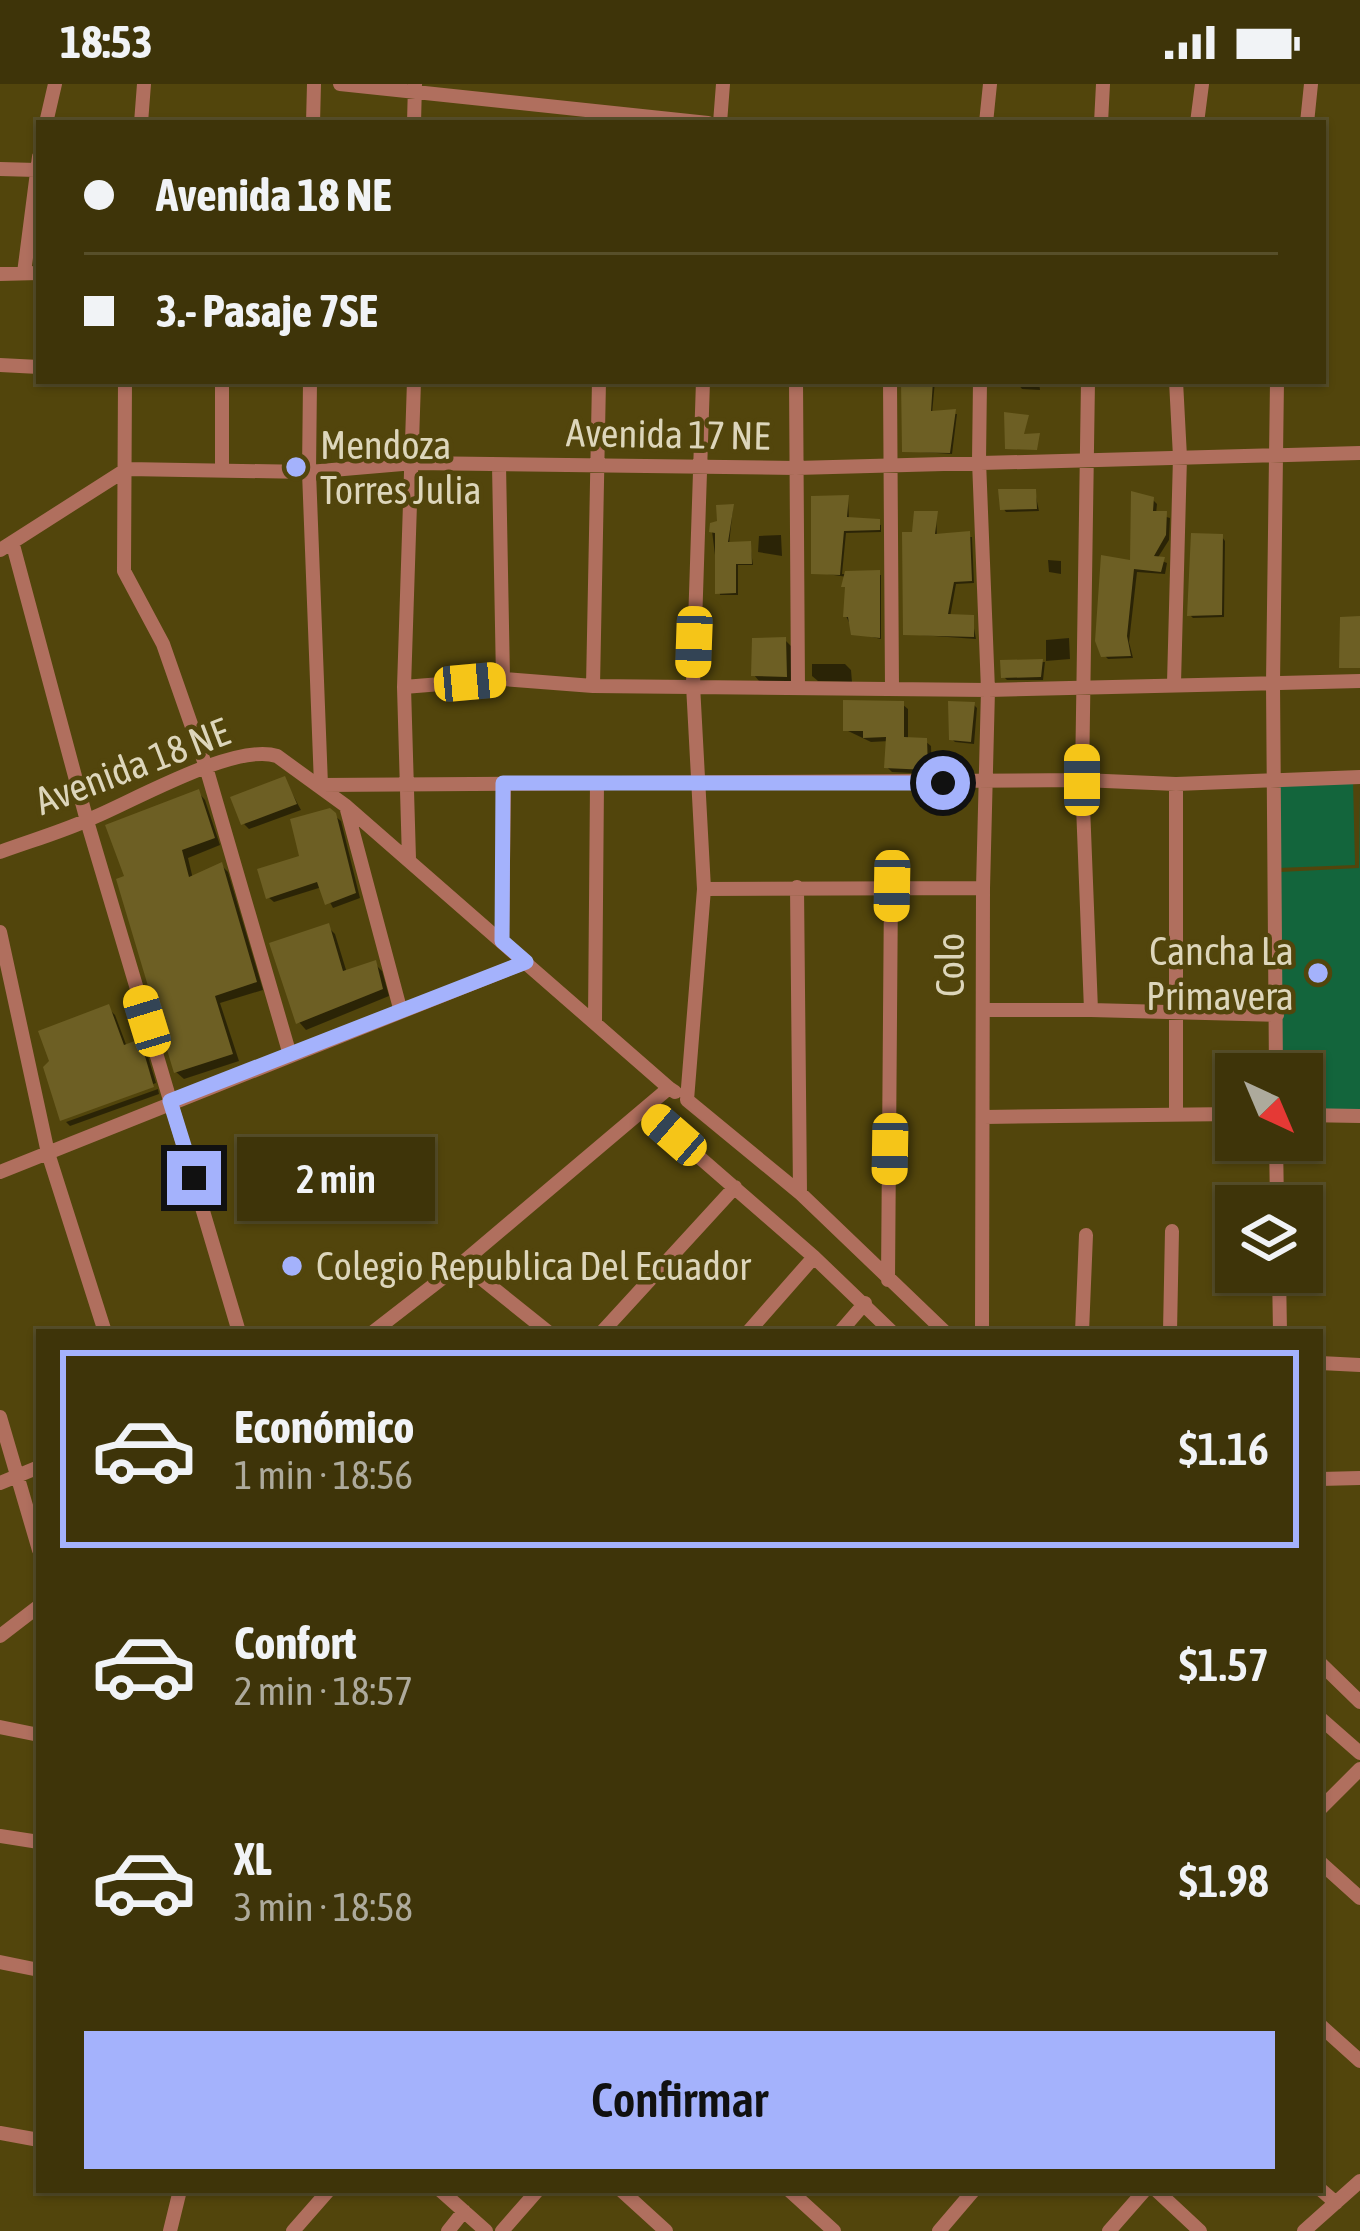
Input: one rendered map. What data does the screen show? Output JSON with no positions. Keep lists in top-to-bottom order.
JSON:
{
  "streets": {
    "street": ["Avenida 17 NE", "Avenida 18 NE", "Colo"]
  },
  "crossings": [
    ["Avenida 17 NE", "Colo"]
  ],
  "places": ["Mendoza Torres Julia", "Cancha La Primavera", "Colegio Republica Del Ecuador"],
  "north": "bottom right",
  "page": {
    "status": "18:53",
    "banner": ["Avenida 18 NE", "3.- Pasaje 7SE"],
    "bubble": "2 min",
    "list": [
      {
        "name": "Económico",
        "note": "1 min · 18:56",
        "value": "$1.16"
      },
      {
        "name": "Confort",
        "note": "2 min · 18:57",
        "value": "$1.57"
      },
      {
        "name": "XL",
        "note": "3 min · 18:58",
        "value": "$1.98"
      }
    ],
    "buttons": "Confirmar"
  }
}
